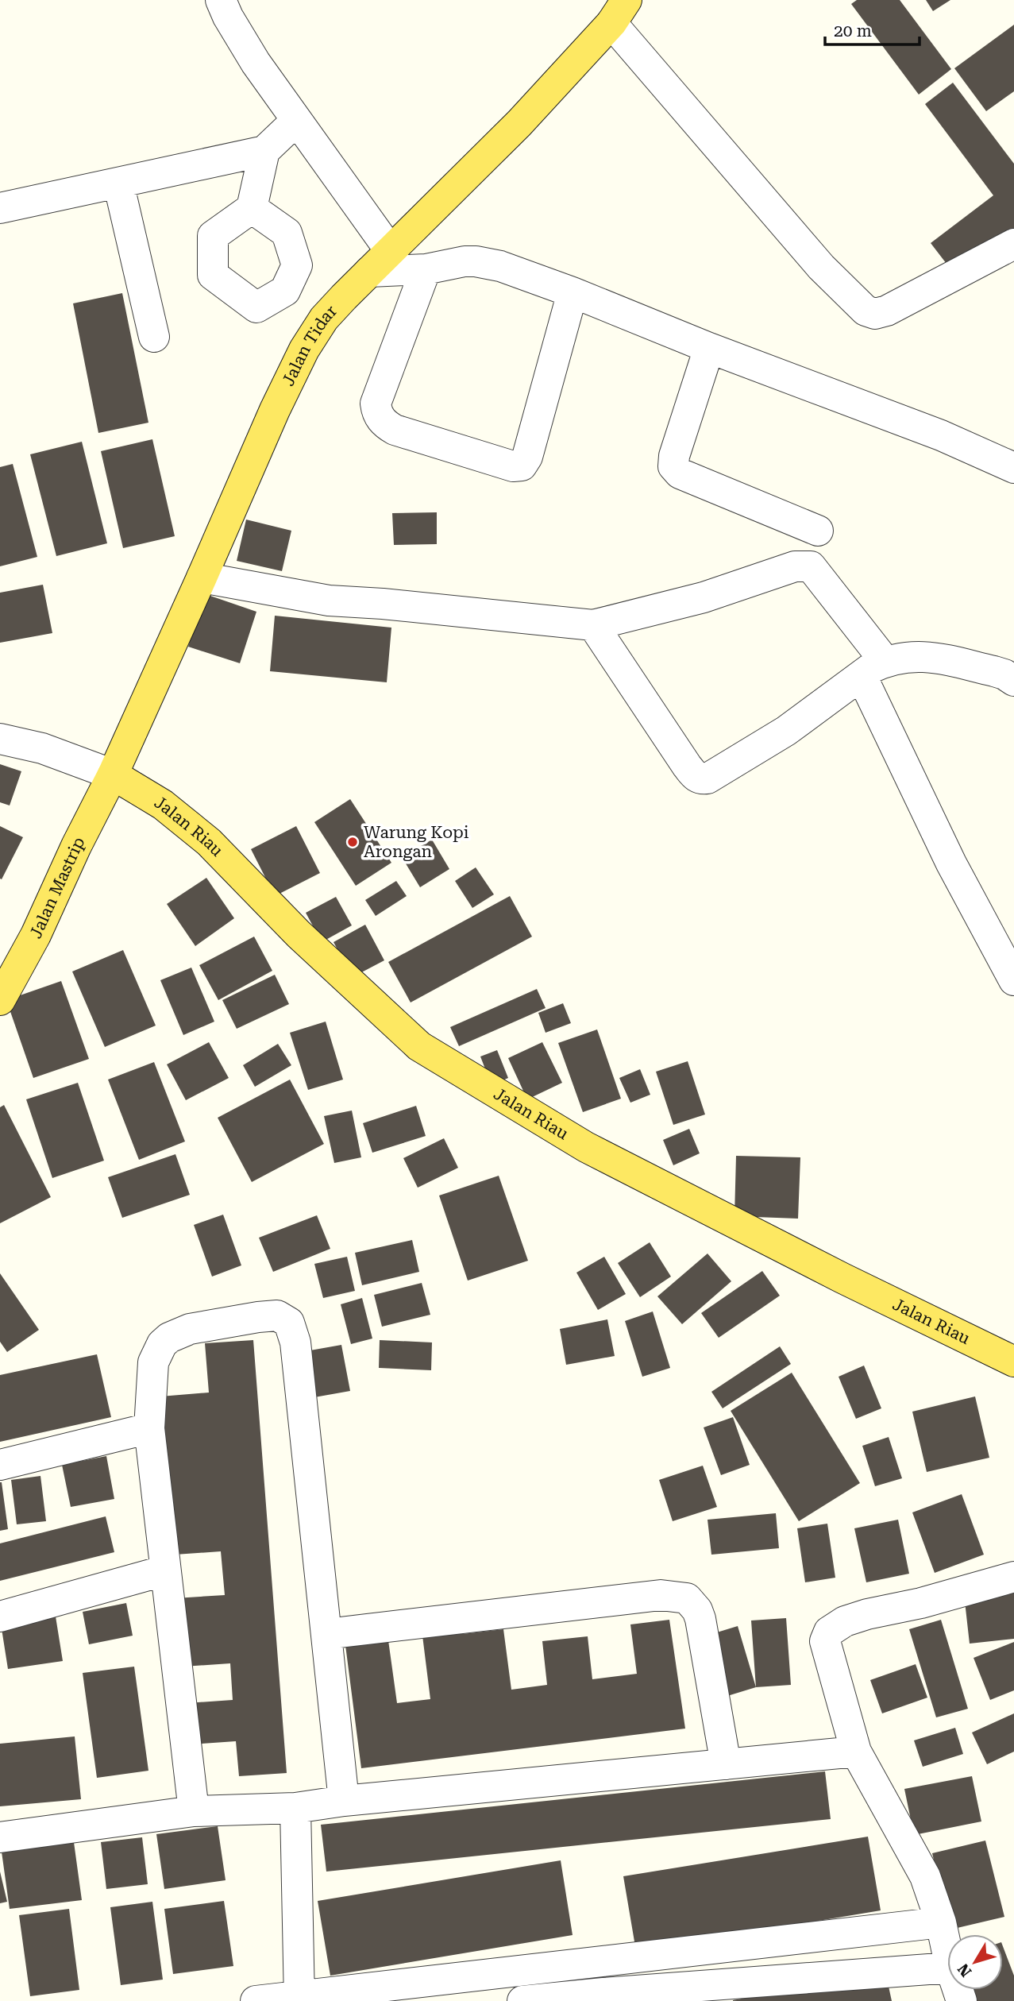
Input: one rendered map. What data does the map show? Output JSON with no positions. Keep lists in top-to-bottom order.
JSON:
{
  "streets": {
    "main road": ["Jalan Tidar", "Jalan Riau", "Jalan Mastrip"]
  },
  "crossings": [
    ["Jalan Tidar", "Jalan Riau"],
    ["Jalan Tidar", "Jalan Mastrip"],
    ["Jalan Riau", "Jalan Mastrip"]
  ],
  "places": ["Warung Kopi Arongan"],
  "scale_bar": "20 m",
  "north": "bottom left"
}
